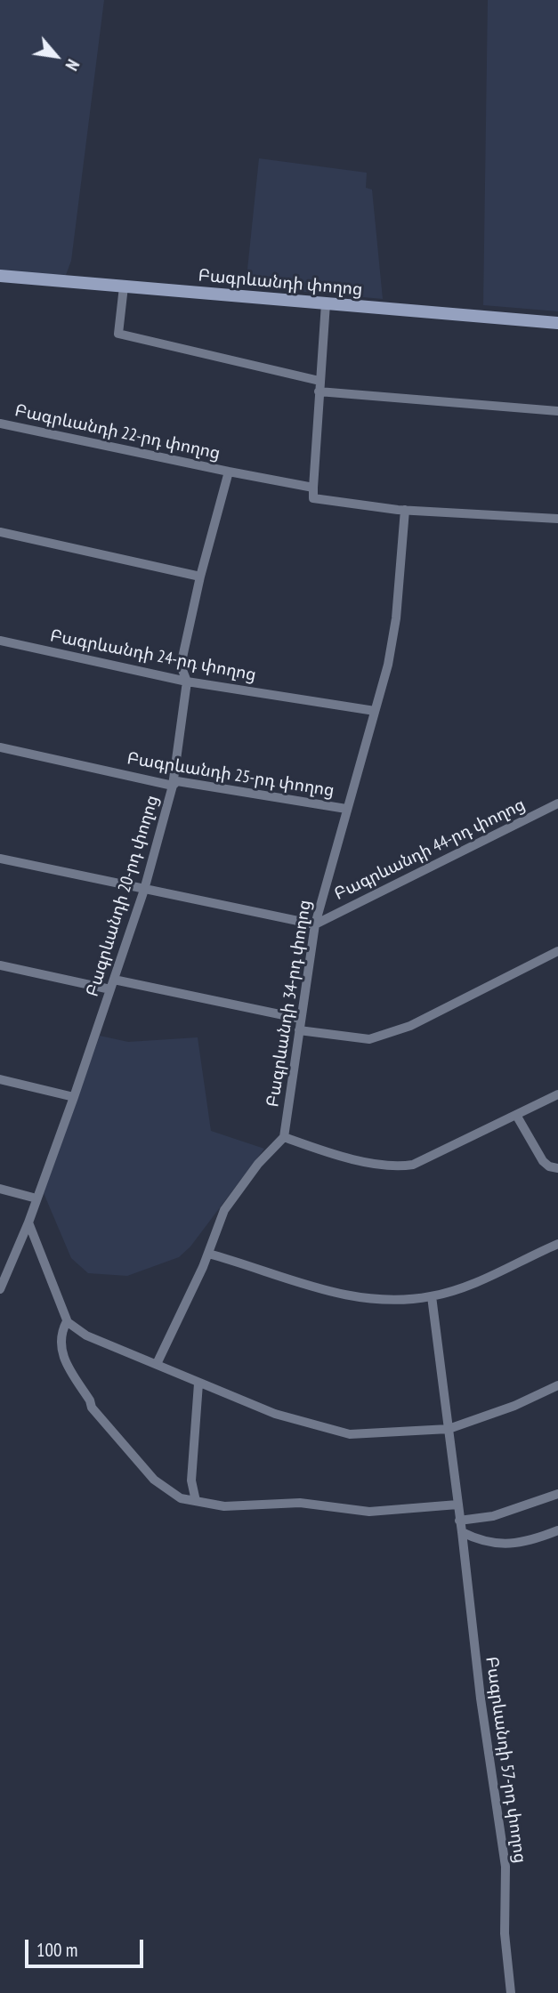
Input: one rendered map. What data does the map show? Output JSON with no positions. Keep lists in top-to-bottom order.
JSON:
{
  "streets": {
    "main road": ["Բագրևանդի փողոց"],
    "street": [
      "Բագրևանդի 22-րդ փողոց",
      "Բագրևանդի 24-րդ փողոց",
      "Բագրևանդի 25-րդ փողոց",
      "Բագրևանդի 44-րդ փողոց",
      "Բագրևանդի 20-րդ փողոց",
      "Բագրևանդի 34-րդ փողոց",
      "Բագրևանդի 57-րդ փողոց"
    ]
  },
  "crossings": [
    ["Բագրևանդի 22-րդ փողոց", "Բագրևանդի 20-րդ փողոց"],
    ["Բագրևանդի 24-րդ փողոց", "Բագրևանդի 20-րդ փողոց"],
    ["Բագրևանդի 24-րդ փողոց", "Բագրևանդի 34-րդ փողոց"],
    ["Բագրևանդի 25-րդ փողոց", "Բագրևանդի 20-րդ փողոց"],
    ["Բագրևանդի 25-րդ փողոց", "Բագրևանդի 34-րդ փողոց"],
    ["Բագրևանդի 44-րդ փողոց", "Բագրևանդի 34-րդ փողոց"]
  ],
  "scale_bar": "100 m",
  "north": "bottom right"
}
